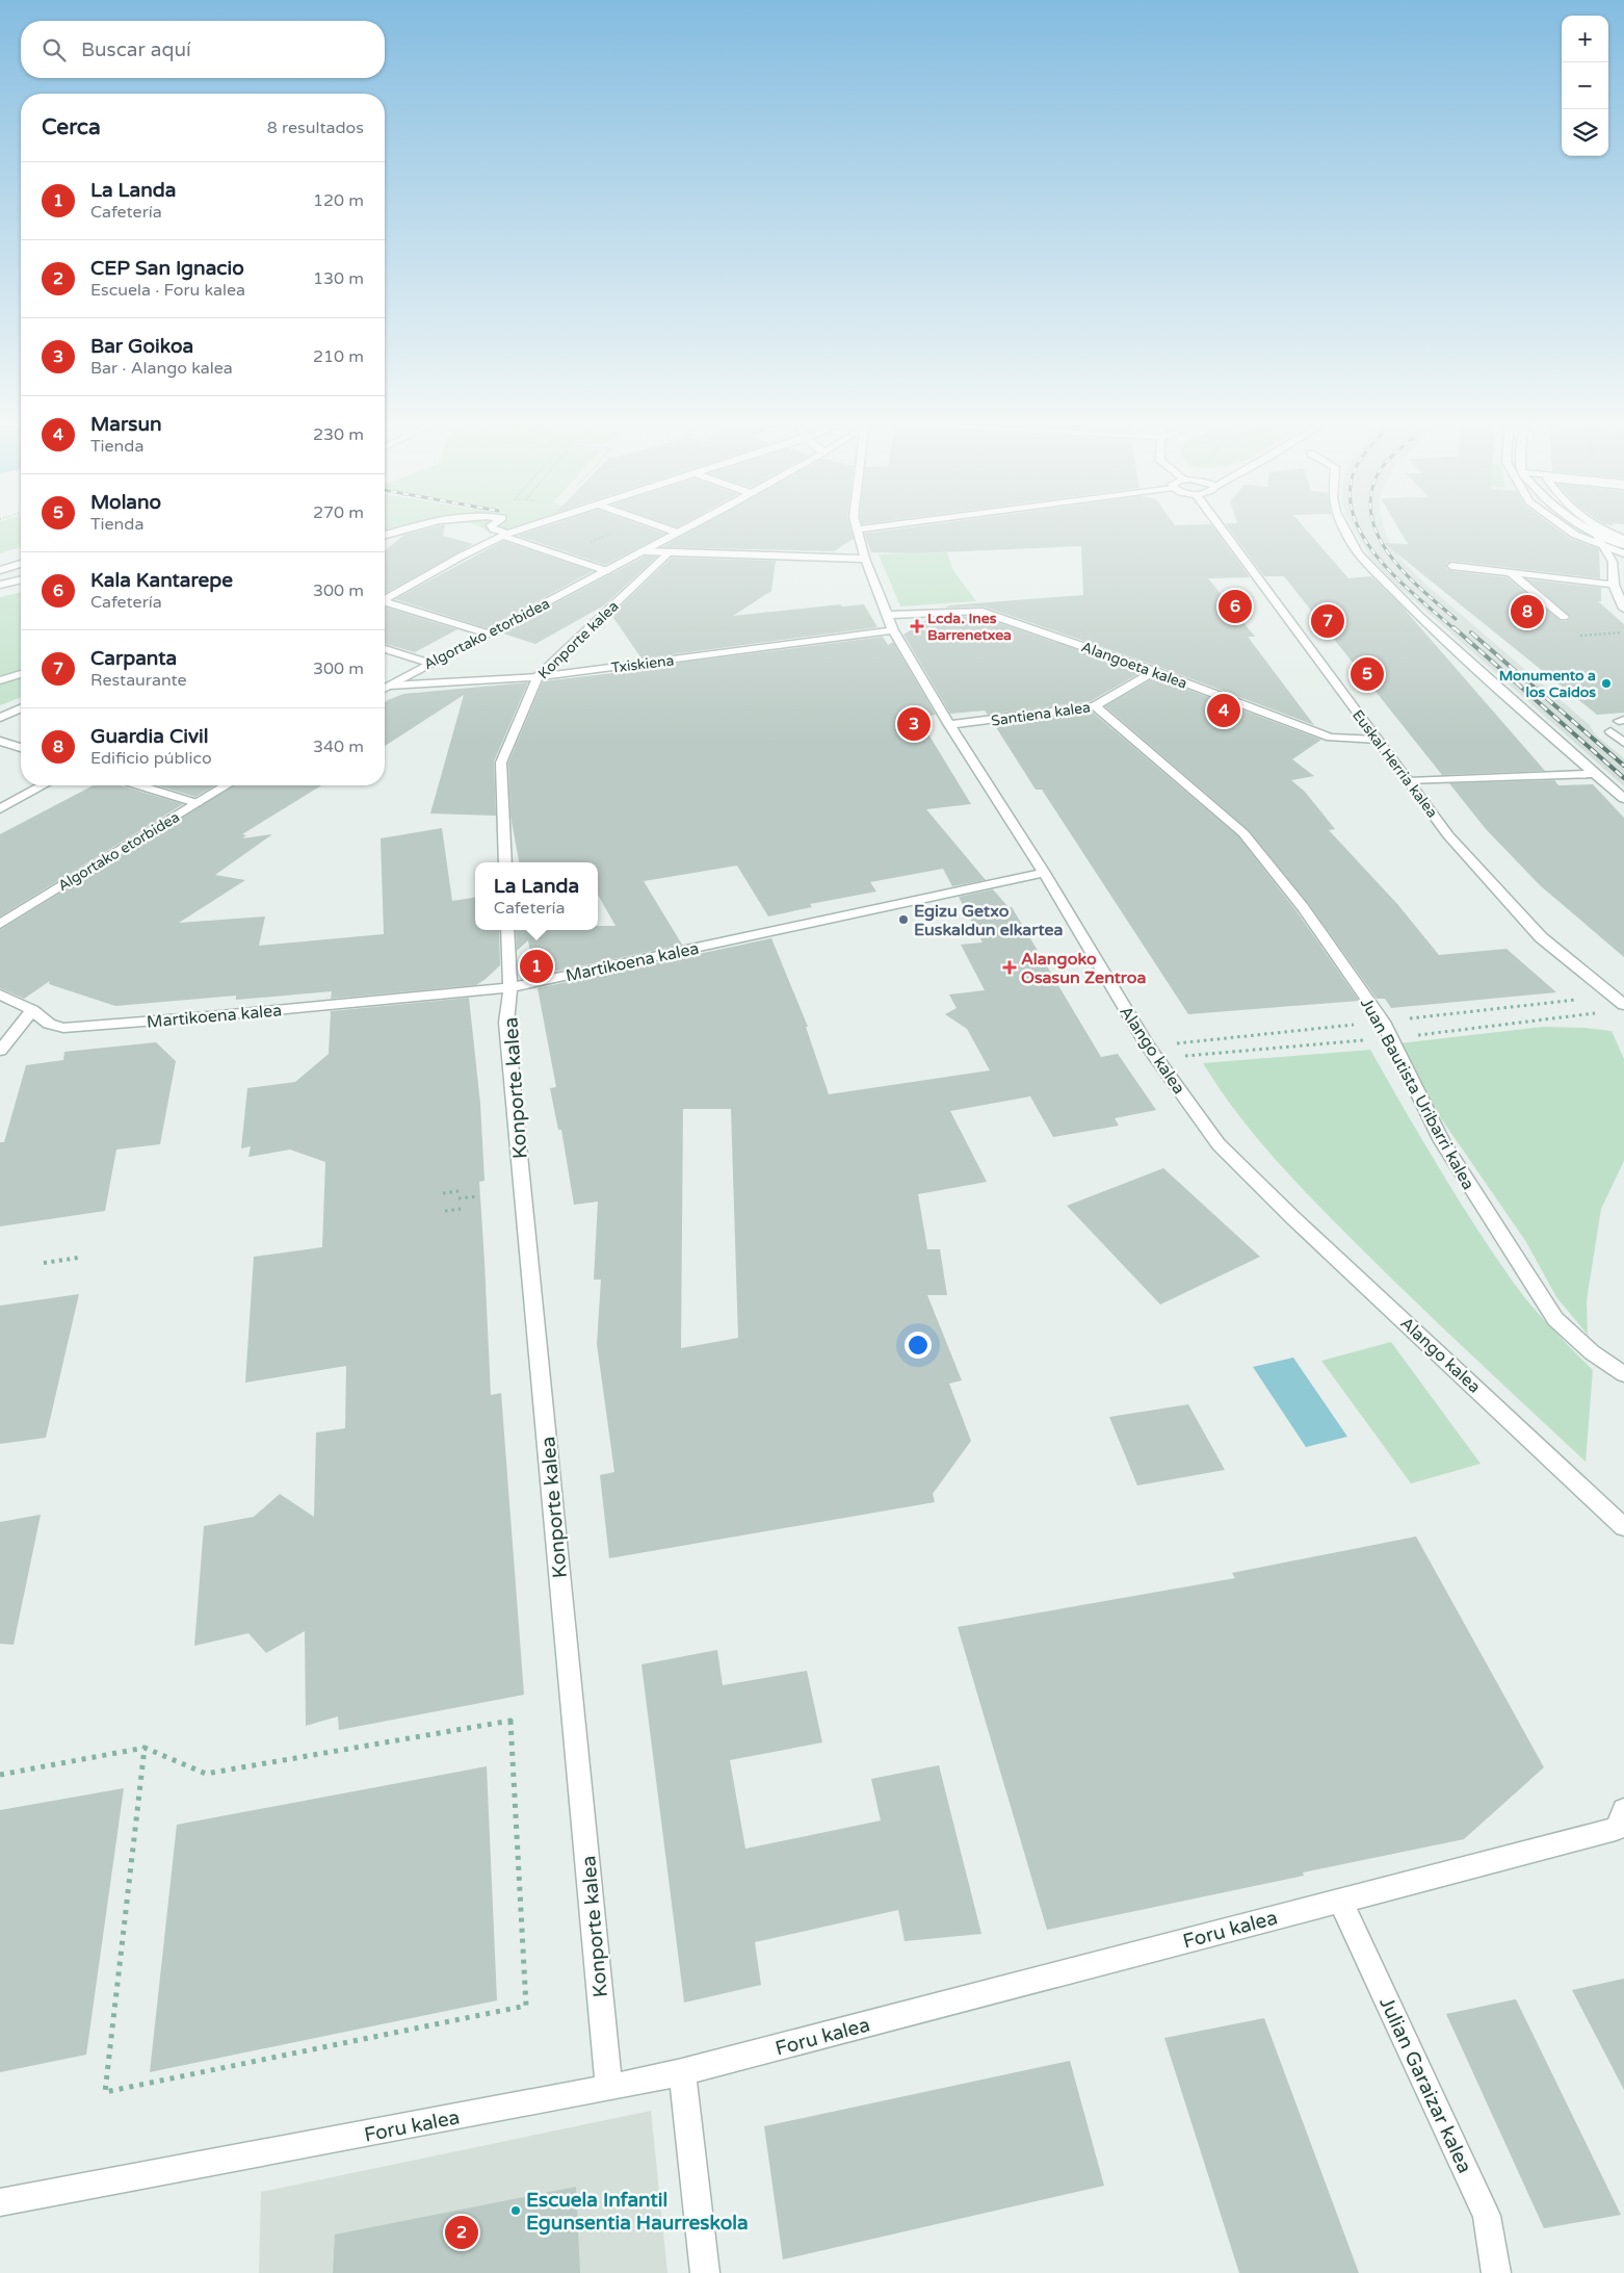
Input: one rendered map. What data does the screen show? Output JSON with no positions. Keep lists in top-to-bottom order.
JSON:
{
  "streets": {
    "street": [
      "Algortako etorbidea",
      "Konporte kalea",
      "Txiskiena",
      "Alangoeta kalea",
      "Santiena kalea",
      "Euskal Herria kalea",
      "Martikoena kalea",
      "Alango kalea",
      "Juan Bautista Uribarri kalea",
      "Foru kalea",
      "Julian Garaizar kalea"
    ]
  },
  "crossings": [
    ["Algortako etorbidea", "Txiskiena"],
    ["Konporte kalea", "Txiskiena"],
    ["Konporte kalea", "Martikoena kalea"],
    ["Konporte kalea", "Foru kalea"],
    ["Txiskiena", "Alango kalea"],
    ["Alangoeta kalea", "Santiena kalea"],
    ["Alangoeta kalea", "Euskal Herria kalea"],
    ["Alangoeta kalea", "Alango kalea"],
    ["Santiena kalea", "Alango kalea"],
    ["Santiena kalea", "Juan Bautista Uribarri kalea"],
    ["Martikoena kalea", "Alango kalea"],
    ["Foru kalea", "Julian Garaizar kalea"]
  ],
  "places": {
    "health": ["Lcda. Ines Barrenetxea", "Alangoko Osasun Zentroa"],
    "other": ["Monumento a los Caidos", "Egizu Getxo Euskaldun elkartea", "Escuela Infantil Egunsentia Haurreskola"]
  },
  "page": {
    "map_buttons": ["+", "−"],
    "search": "Buscar aquí",
    "heading": ["Cerca", "8 resultados"],
    "list": [
      {
        "mark": "1",
        "name": "La Landa",
        "note": "Cafetería",
        "value": "120 m"
      },
      {
        "mark": "2",
        "name": "CEP San Ignacio",
        "note": "Escuela · Foru kalea",
        "value": "130 m"
      },
      {
        "mark": "3",
        "name": "Bar Goikoa",
        "note": "Bar · Alango kalea",
        "value": "210 m"
      },
      {
        "mark": "4",
        "name": "Marsun",
        "note": "Tienda",
        "value": "230 m"
      },
      {
        "mark": "5",
        "name": "Molano",
        "note": "Tienda",
        "value": "270 m"
      },
      {
        "mark": "6",
        "name": "Kala Kantarepe",
        "note": "Cafetería",
        "value": "300 m"
      },
      {
        "mark": "7",
        "name": "Carpanta",
        "note": "Restaurante",
        "value": "300 m"
      },
      {
        "mark": "8",
        "name": "Guardia Civil",
        "note": "Edificio público",
        "value": "340 m"
      }
    ],
    "pins": [
      "6",
      "8",
      "7",
      "5",
      "4",
      "3",
      "1",
      "2"
    ],
    "popup": ["La Landa", "Cafetería"]
  }
}
